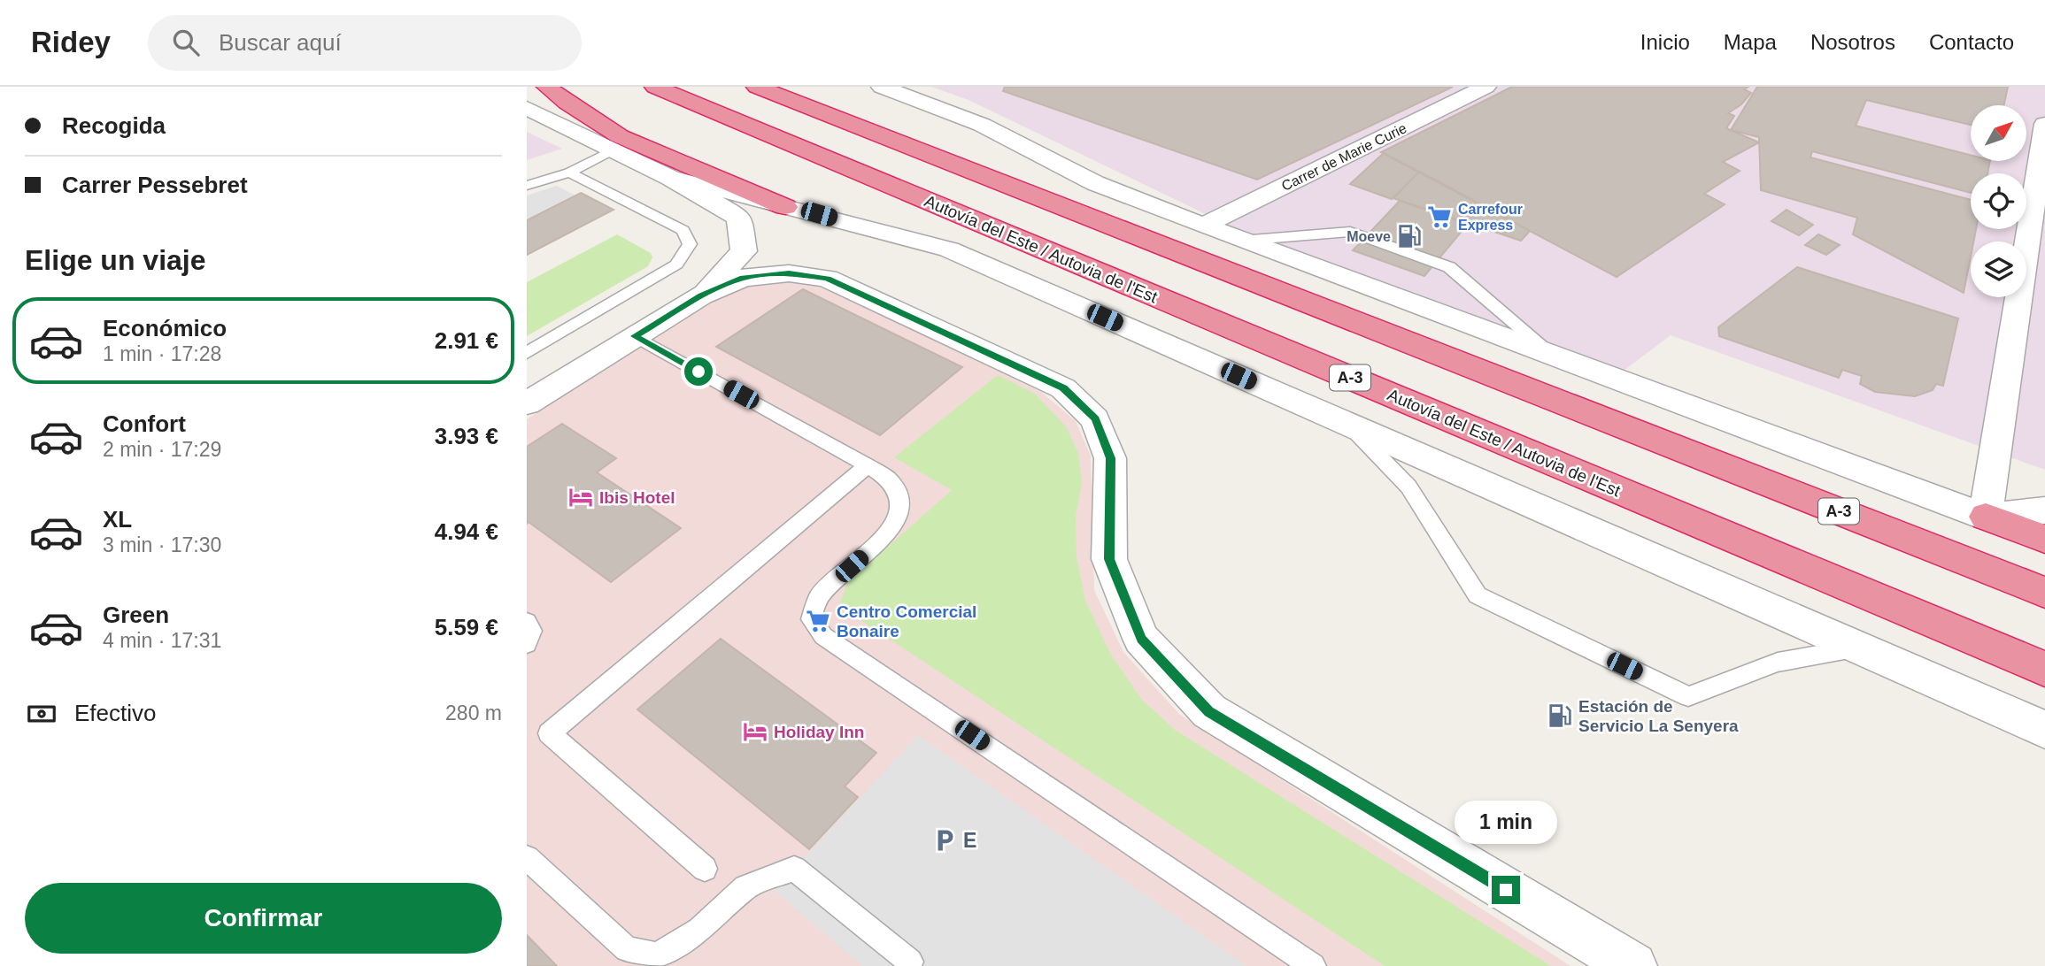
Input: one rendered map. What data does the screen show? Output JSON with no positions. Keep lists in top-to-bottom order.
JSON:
{
  "streets": {
    "highway": ["Autovía del Este / Autovia de l'Est", "A-3"],
    "street": ["Carrer de Marie Curie"]
  },
  "places": {
    "supermarket": ["Carrefour Express", "Centro Comercial Bonaire"],
    "fuel station": ["Moeve", "Estación de Servicio La Senyera"],
    "hotel": ["Ibis Hotel", "Holiday Inn"],
    "parking": ["E"]
  },
  "north": "top right",
  "page": {
    "header": "Ridey",
    "search": "Buscar aquí",
    "nav": [
      "Inicio",
      "Mapa",
      "Nosotros",
      "Contacto"
    ],
    "banner": ["Recogida", "Carrer Pessebret"],
    "heading": "Elige un viaje",
    "list": [
      {
        "name": "Económico",
        "note": "1 min · 17:28",
        "value": "2.91 €"
      },
      {
        "name": "Confort",
        "note": "2 min · 17:29",
        "value": "3.93 €"
      },
      {
        "name": "XL",
        "note": "3 min · 17:30",
        "value": "4.94 €"
      },
      {
        "name": "Green",
        "note": "4 min · 17:31",
        "value": "5.59 €"
      }
    ],
    "pay": ["Efectivo", "280 m"],
    "bubble": "1 min",
    "buttons": "Confirmar"
  }
}
